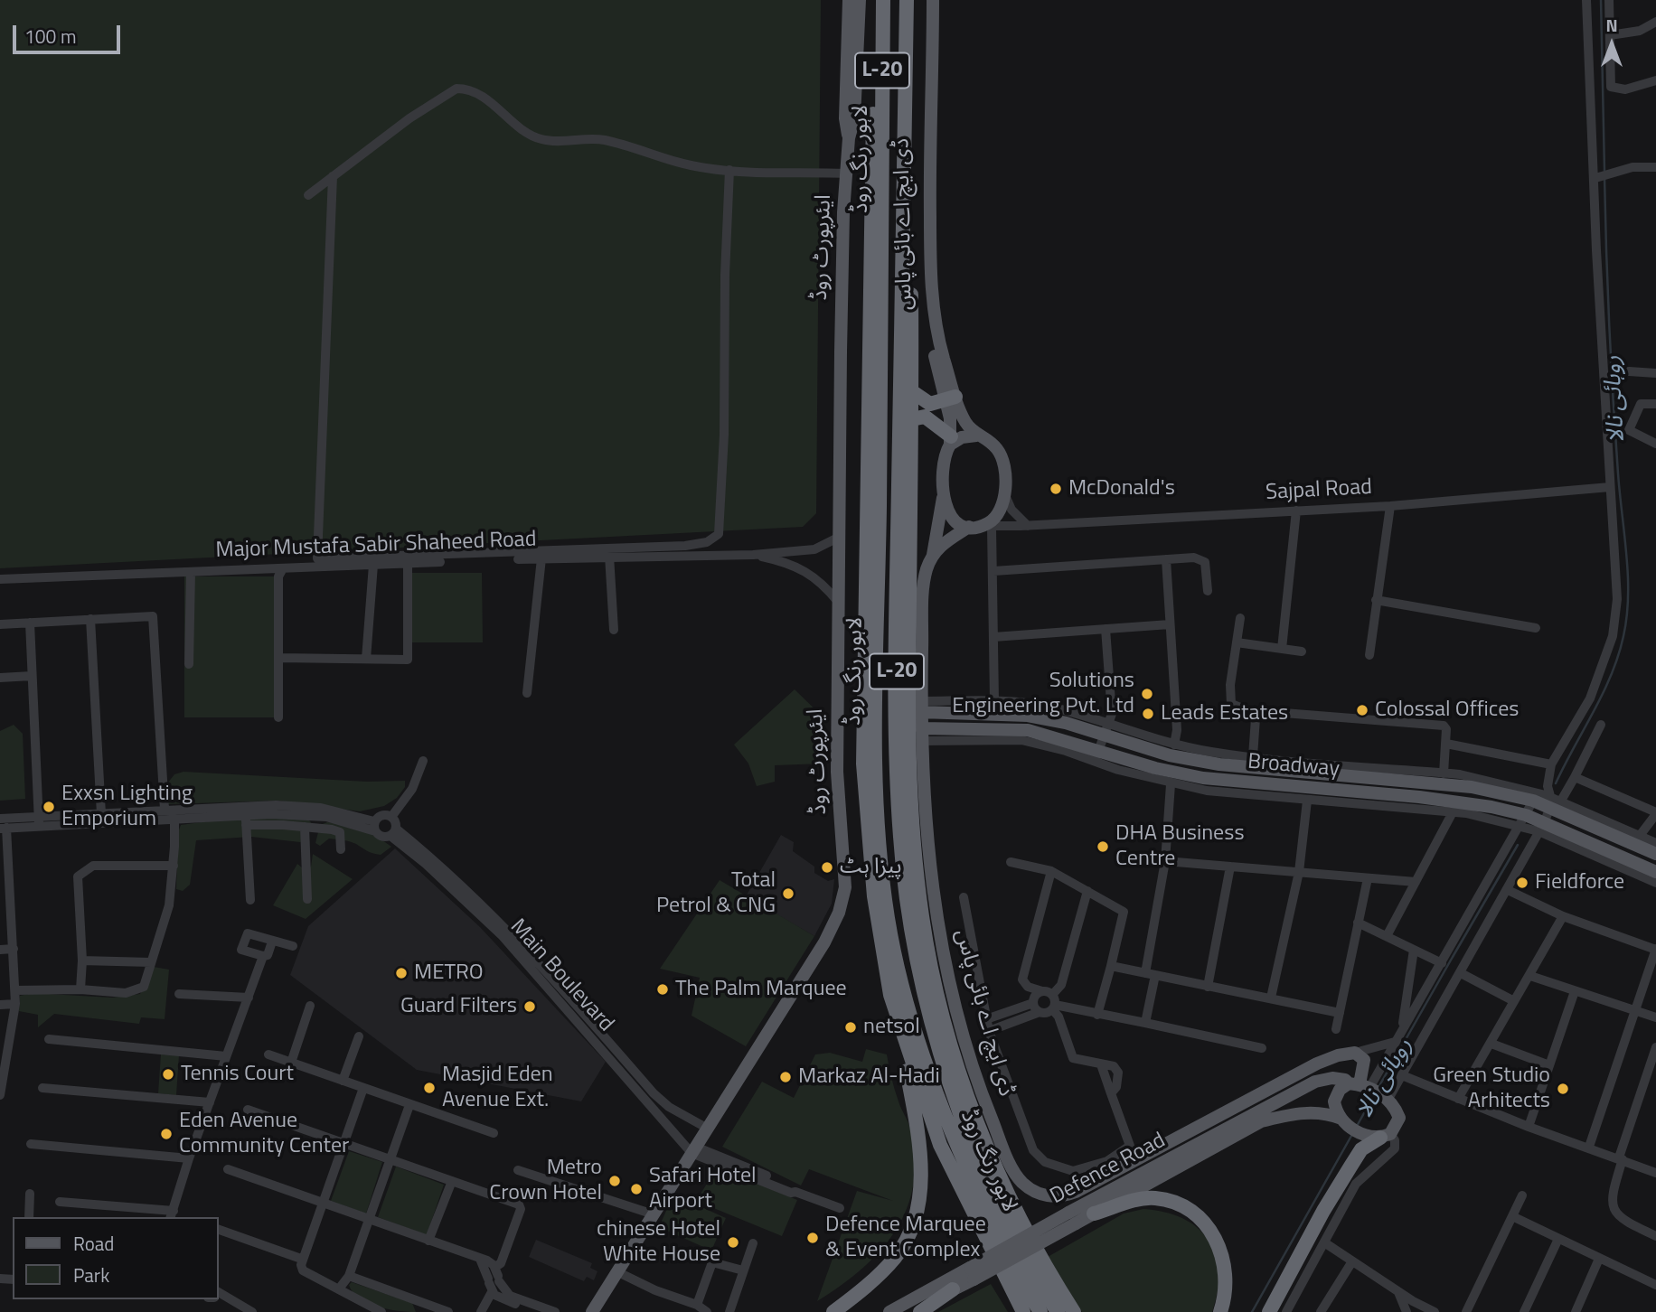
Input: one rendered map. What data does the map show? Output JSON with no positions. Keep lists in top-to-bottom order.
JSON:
{
  "streets": {
    "highway": ["L-20", "لاہور رنگ روڈ"],
    "main road": [
      "ڈی ایچ اے بائی پاس",
      "ایئرپورٹ روڈ",
      "Broadway",
      "Defence Road"
    ],
    "street": ["Sajpal Road", "Major Mustafa Sabir Shaheed Road", "Main Boulevard"]
  },
  "crossings": [
    ["ڈی ایچ اے بائی پاس", "Sajpal Road"],
    ["ڈی ایچ اے بائی پاس", "Broadway"],
    ["ایئرپورٹ روڈ", "Main Boulevard"]
  ],
  "water": ["روہائی نالا"],
  "places": [
    "McDonald's",
    "Solutions Engineering Pvt. Ltd",
    "Colossal Offices",
    "Leads Estates",
    "Exxsn Lighting Emporium",
    "DHA Business Centre",
    "پیزا ہٹ",
    "Fieldforce",
    "Total Petrol & CNG",
    "METRO",
    "The Palm Marquee",
    "Guard Filters",
    "netsol",
    "Tennis Court",
    "Markaz Al-Hadi",
    "Masjid Eden Avenue Ext.",
    "Green Studio Arhitects",
    "Eden Avenue Community Center",
    "Metro Crown Hotel",
    "Safari Hotel Airport",
    "Defence Marquee & Event Complex",
    "chinese Hotel White House"
  ],
  "legend": ["Road", "Park"],
  "scale_bar": "100 m",
  "north": "top"
}
